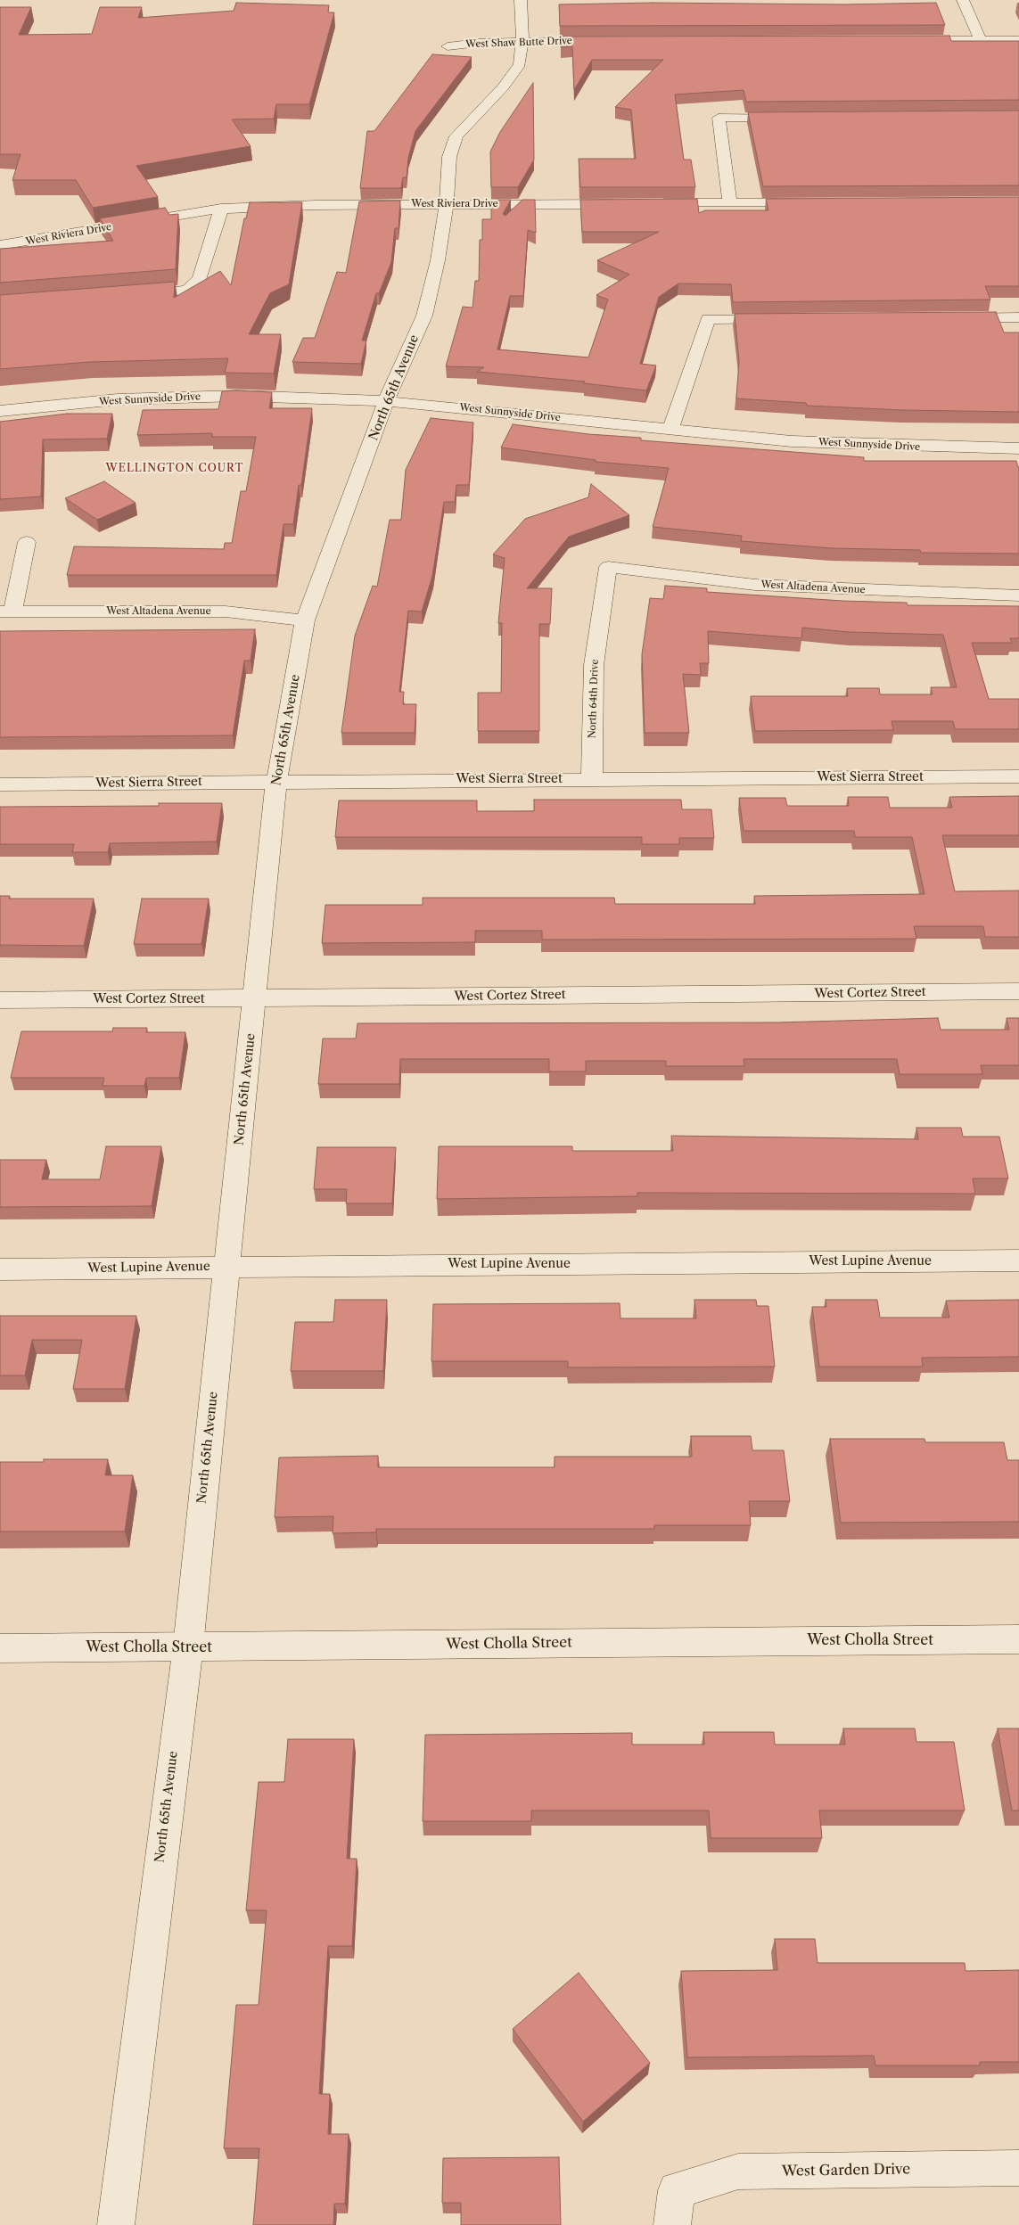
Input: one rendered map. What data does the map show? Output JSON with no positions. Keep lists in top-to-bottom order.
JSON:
{
  "streets": {
    "street": [
      "West Shaw Butte Drive",
      "West Riviera Drive",
      "North 65th Avenue",
      "West Sunnyside Drive",
      "West Altadena Avenue",
      "North 64th Drive",
      "West Sierra Street",
      "West Cortez Street",
      "West Lupine Avenue",
      "West Cholla Street",
      "West Garden Drive"
    ]
  },
  "crossings": [
    ["West Shaw Butte Drive", "North 65th Avenue"],
    ["West Riviera Drive", "North 65th Avenue"],
    ["North 65th Avenue", "West Sunnyside Drive"],
    ["North 65th Avenue", "West Altadena Avenue"],
    ["North 65th Avenue", "West Sierra Street"],
    ["North 65th Avenue", "West Cortez Street"],
    ["North 65th Avenue", "West Lupine Avenue"],
    ["North 65th Avenue", "West Cholla Street"],
    ["West Altadena Avenue", "North 64th Drive"],
    ["North 64th Drive", "West Sierra Street"]
  ],
  "districts": ["WELLINGTON COURT"]
}
